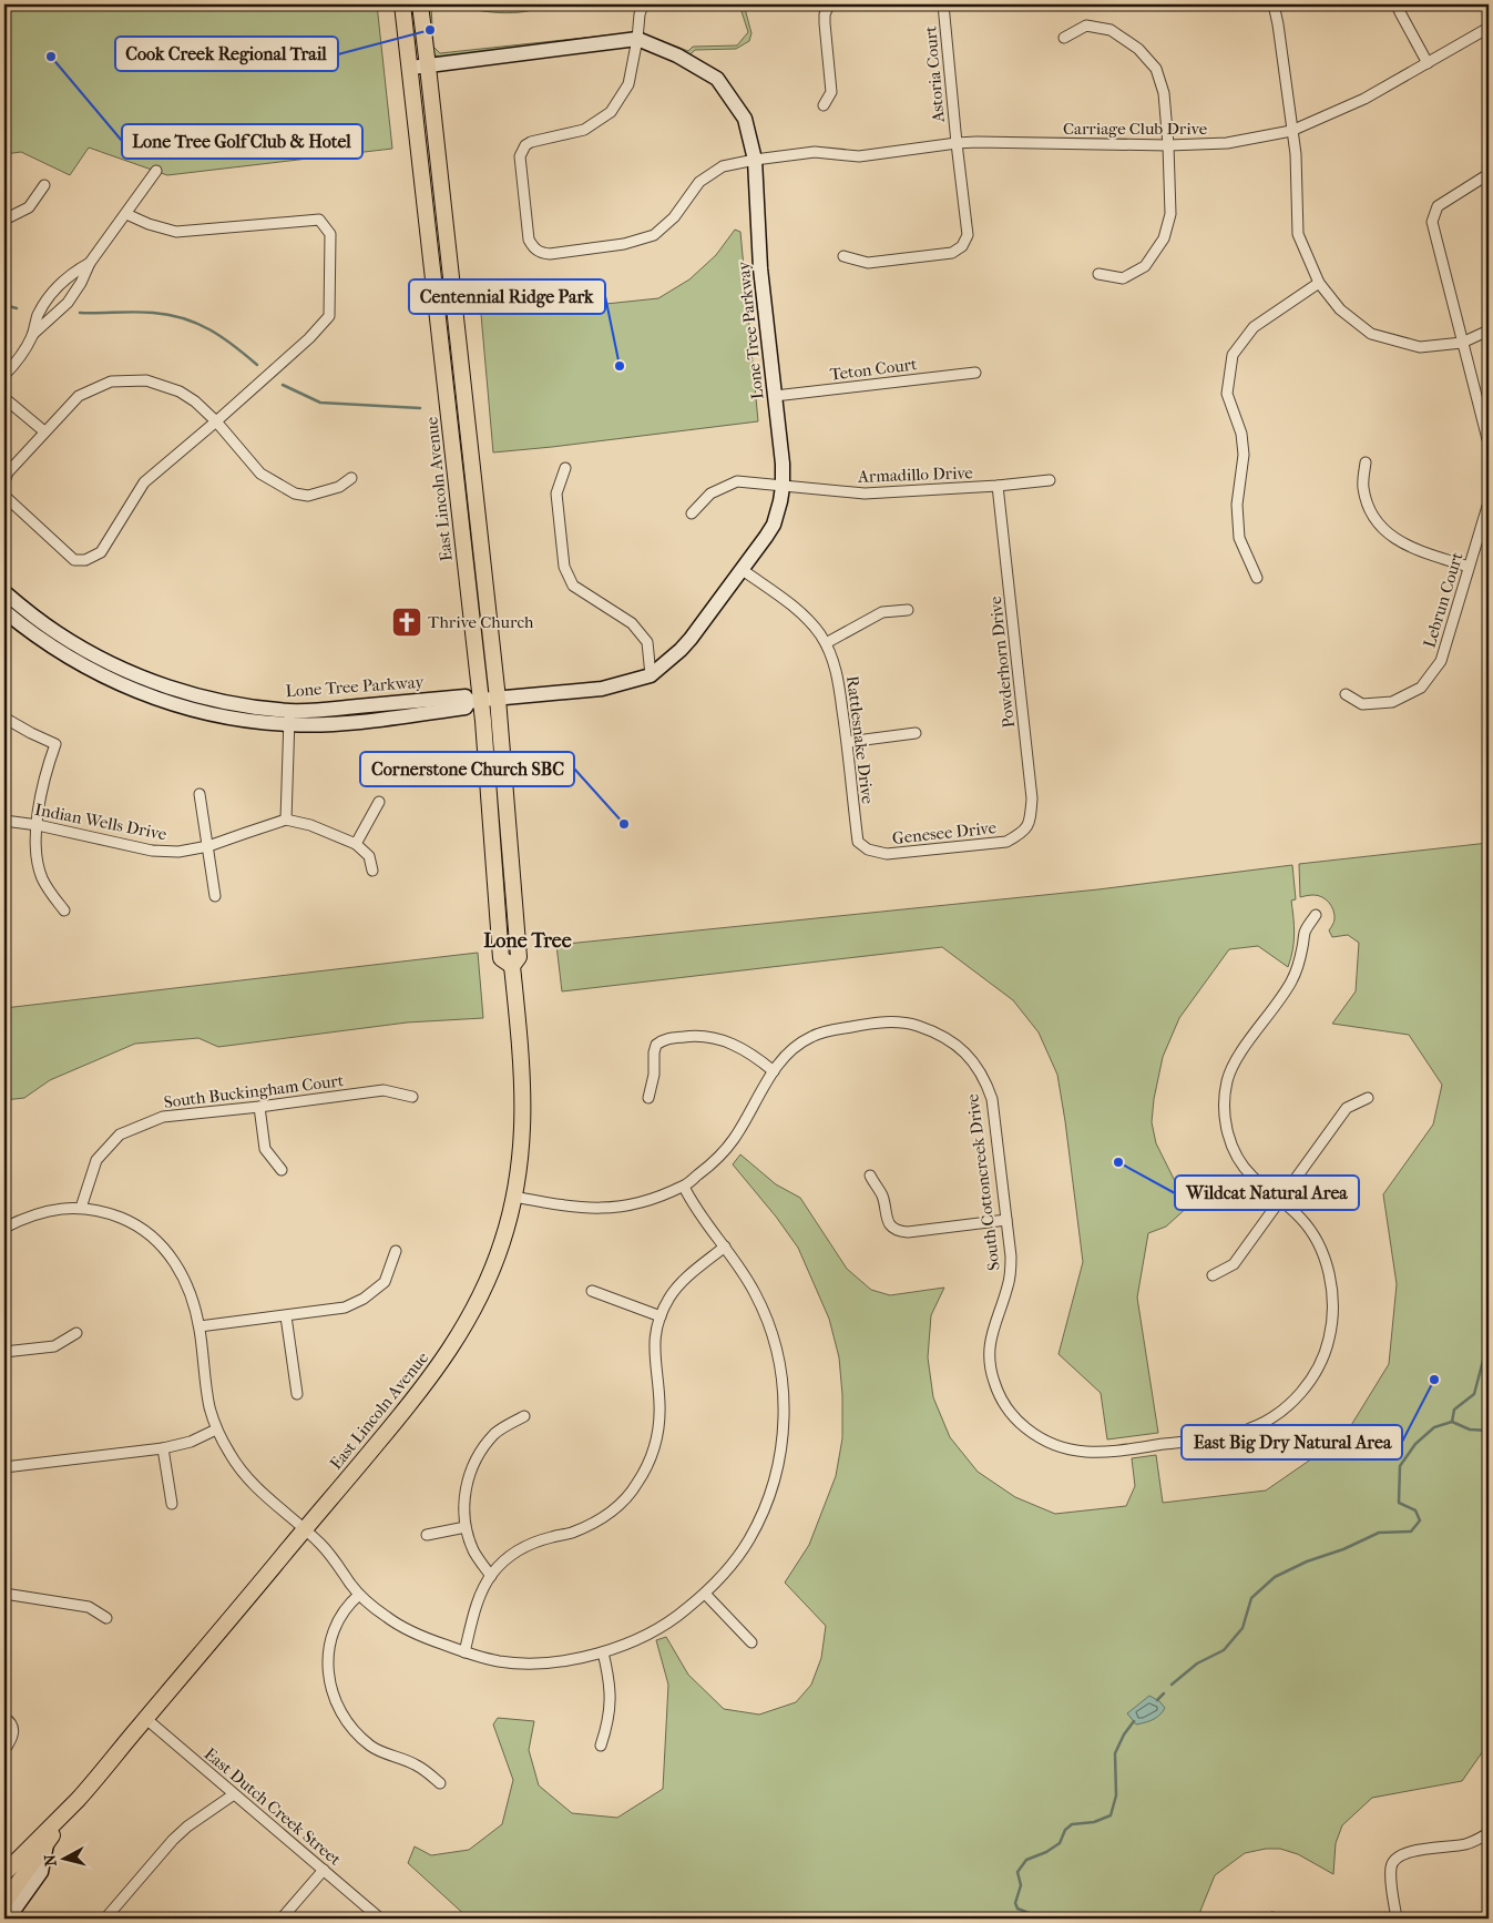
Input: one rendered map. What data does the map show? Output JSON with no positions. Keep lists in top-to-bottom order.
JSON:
{
  "streets": {
    "main road": ["East Lincoln Avenue"],
    "street": [
      "Astoria Court",
      "Carriage Club Drive",
      "Lone Tree Parkway",
      "Teton Court",
      "Armadillo Drive",
      "Lebrun Court",
      "Powderhorn Drive",
      "Rattlesnake Drive",
      "Indian Wells Drive",
      "Genesee Drive",
      "South Buckingham Court",
      "South Cottoncreek Drive",
      "East Dutch Creek Street"
    ]
  },
  "crossings": [
    ["Astoria Court", "Carriage Club Drive"],
    ["Carriage Club Drive", "Lone Tree Parkway"],
    ["Lone Tree Parkway", "Teton Court"],
    ["Lone Tree Parkway", "Armadillo Drive"],
    ["Lone Tree Parkway", "East Lincoln Avenue"],
    ["Lone Tree Parkway", "Rattlesnake Drive"],
    ["Armadillo Drive", "Powderhorn Drive"],
    ["East Lincoln Avenue", "South Cottoncreek Drive"],
    ["East Lincoln Avenue", "East Dutch Creek Street"],
    ["Powderhorn Drive", "Genesee Drive"],
    ["Rattlesnake Drive", "Genesee Drive"]
  ],
  "districts": ["Lone Tree"],
  "places": {
    "other": [
      "Cook Creek Regional Trail",
      "Lone Tree Golf Club & Hotel",
      "Centennial Ridge Park",
      "Cornerstone Church SBC",
      "Wildcat Natural Area",
      "East Big Dry Natural Area"
    ],
    "church": ["Thrive Church"]
  },
  "north": "left"
}
